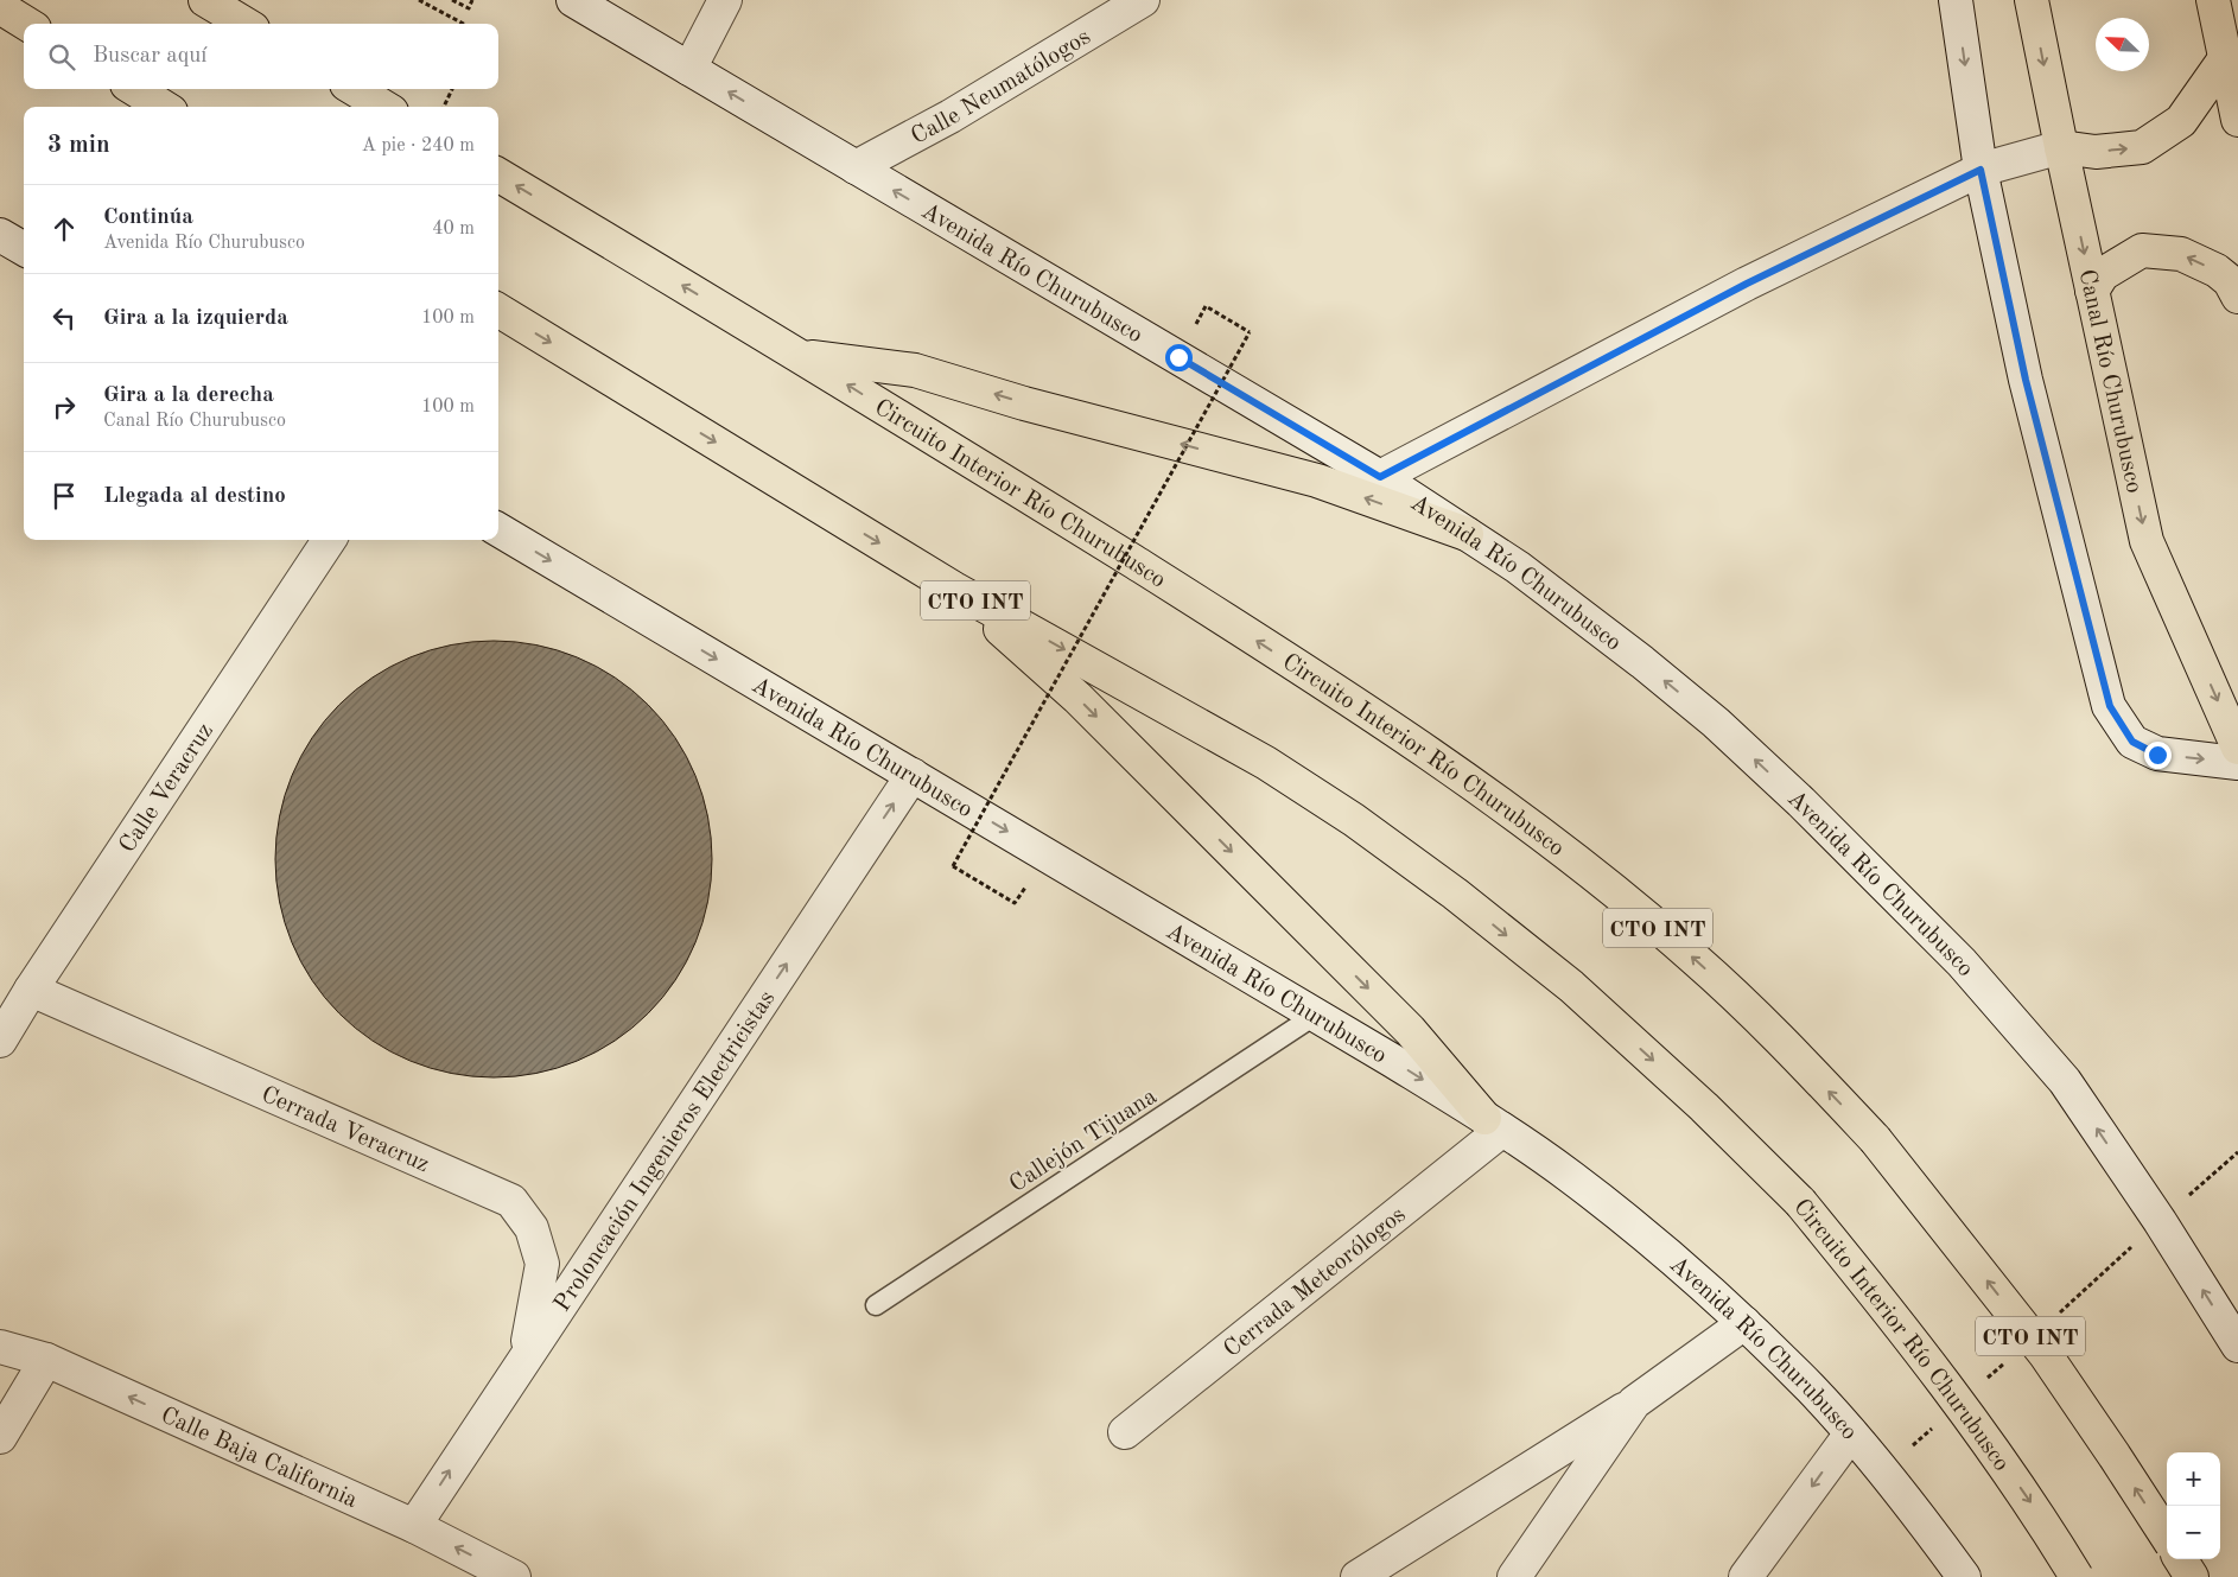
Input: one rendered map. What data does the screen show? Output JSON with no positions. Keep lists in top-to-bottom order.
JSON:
{
  "streets": {
    "main road": ["Canal Río Churubusco", "Circuito Interior Río Churubusco", "CTO INT"],
    "street": [
      "Calle Neumatólogos",
      "Avenida Río Churubusco",
      "Calle Veracruz",
      "Cerrada Veracruz",
      "Proloncación Ingenieros Electricistas",
      "Cerrada Meteorólogos",
      "Calle Baja California"
    ],
    "lane": ["Callejón Tijuana"]
  },
  "crossings": [
    ["Calle Neumatólogos", "Avenida Río Churubusco"],
    ["Avenida Río Churubusco", "Callejón Tijuana"],
    ["Avenida Río Churubusco", "Proloncación Ingenieros Electricistas"],
    ["Avenida Río Churubusco", "Cerrada Meteorólogos"],
    ["Calle Veracruz", "Cerrada Veracruz"],
    ["Cerrada Veracruz", "Proloncación Ingenieros Electricistas"],
    ["Proloncación Ingenieros Electricistas", "Calle Baja California"]
  ],
  "one_way": ["Canal Río Churubusco", "Proloncación Ingenieros Electricistas", "Calle Baja California"],
  "north": "top left",
  "page": {
    "search": "Buscar aquí",
    "heading": ["3 min", "A pie · 240 m"],
    "list": [
      ["Continúa", "Avenida Río Churubusco", "40 m"],
      ["Gira a la izquierda", "100 m"],
      ["Gira a la derecha", "Canal Río Churubusco", "100 m"],
      "Llegada al destino"
    ],
    "map_buttons": ["+", "−"]
  }
}
